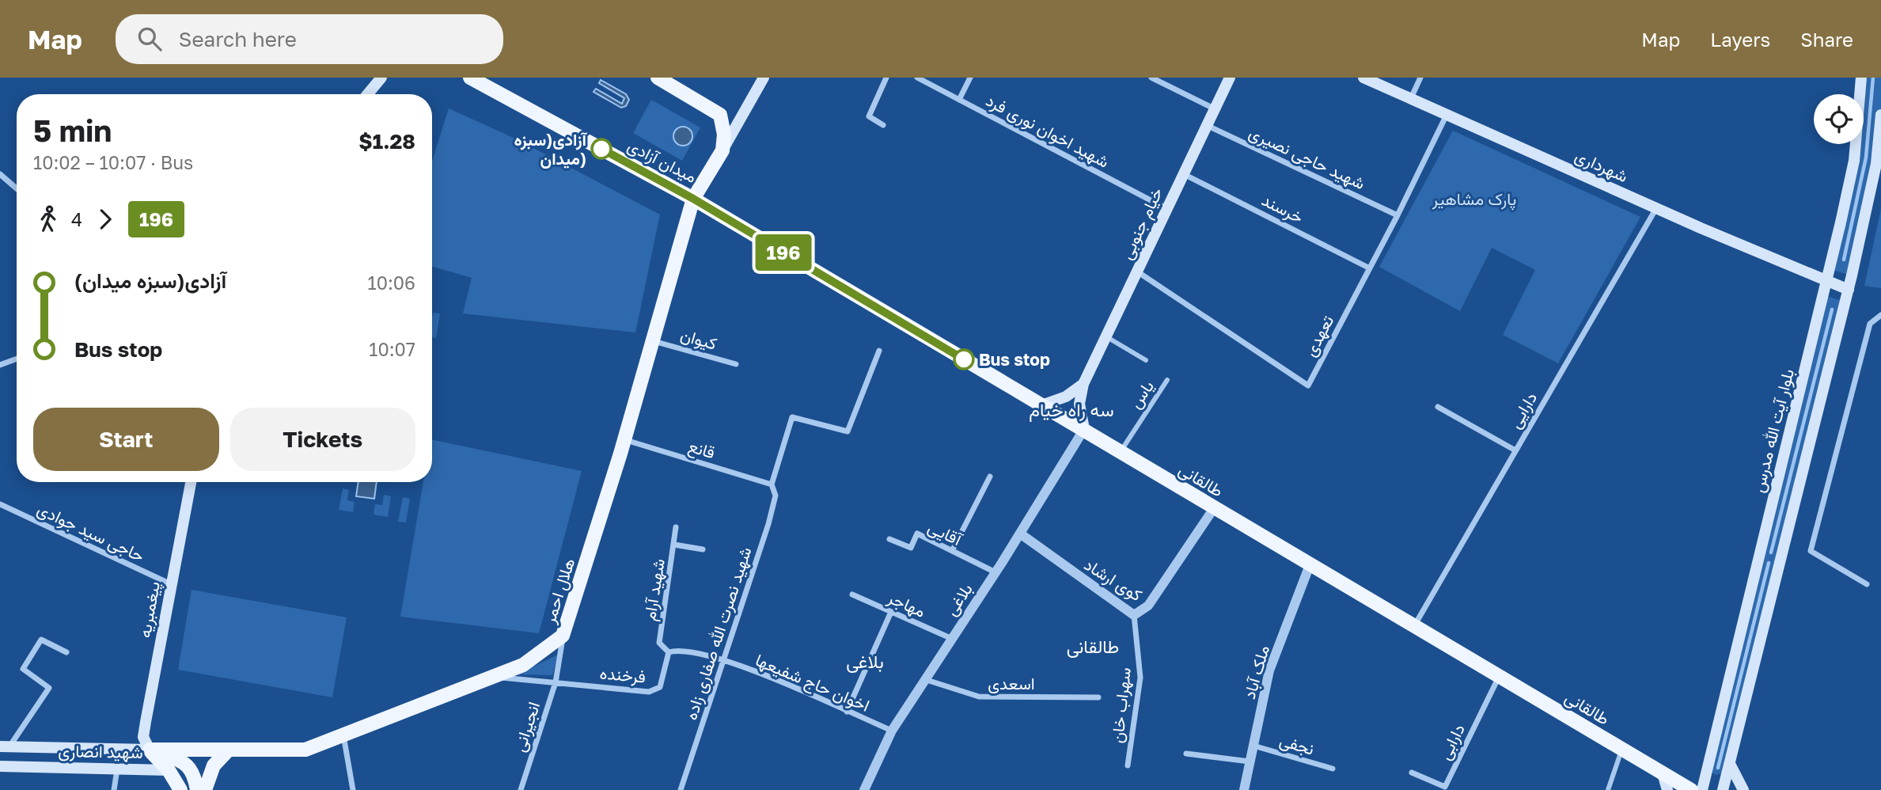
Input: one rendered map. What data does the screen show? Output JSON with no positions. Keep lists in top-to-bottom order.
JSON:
{
  "streets": {
    "main road": [
      "میدان آزادی",
      "شهرداری",
      "خیام جنوبی",
      "بلوار آیت الله مدرس",
      "طالقانی",
      "هلال احمر",
      "پیغمبریه",
      "شهید انصاری"
    ],
    "street": [
      "شهید اخوان نوری فرد",
      "شهید حاجی نصیری",
      "خرسند",
      "تعهدی",
      "کیوان",
      "یاس",
      "دارایی",
      "قانع",
      "حاجی سید جوادی",
      "آقایی",
      "کوی ارشاد",
      "شهید آرام",
      "بلاغی",
      "مهاجر",
      "شهید نصرت الله صفاری زاده",
      "ملک آباد",
      "فرخنده",
      "اخوان حاج شفیعها",
      "اسعدی",
      "سهراب خان",
      "انجیرانی",
      "دارابی",
      "نجفی"
    ]
  },
  "crossings": [
    ["شهید اخوان نوری فرد", "خیام جنوبی"],
    ["شهید حاجی نصیری", "خیام جنوبی"],
    ["شهید حاجی نصیری", "تعهدی"],
    ["میدان آزادی", "طالقانی"],
    ["میدان آزادی", "هلال احمر"],
    ["شهرداری", "تعهدی"],
    ["شهرداری", "دارایی"],
    ["شهرداری", "بلوار آیت الله مدرس"],
    ["خرسند", "خیام جنوبی"],
    ["خرسند", "تعهدی"],
    ["خیام جنوبی", "تعهدی"],
    ["خیام جنوبی", "طالقانی"],
    ["خیام جنوبی", "بلاغی"],
    ["کیوان", "هلال احمر"],
    ["یاس", "طالقانی"],
    ["دارایی", "طالقانی"],
    ["قانع", "هلال احمر"],
    ["قانع", "شهید نصرت الله صفاری زاده"],
    ["طالقانی", "کوی ارشاد"],
    ["طالقانی", "هلال احمر"],
    ["طالقانی", "بلاغی"],
    ["طالقانی", "ملک آباد"],
    ["طالقانی", "دارابی"],
    ["حاجی سید جوادی", "پیغمبریه"],
    ["آقایی", "بلاغی"],
    ["کوی ارشاد", "بلاغی"],
    ["کوی ارشاد", "سهراب خان"],
    ["شهید آرام", "فرخنده"],
    ["هلال احمر", "پیغمبریه"],
    ["هلال احمر", "فرخنده"],
    ["هلال احمر", "انجیرانی"],
    ["هلال احمر", "شهید انصاری"],
    ["بلاغی", "مهاجر"],
    ["بلاغی", "اخوان حاج شفیعها"],
    ["بلاغی", "اسعدی"],
    ["پیغمبریه", "شهید انصاری"],
    ["شهید نصرت الله صفاری زاده", "اخوان حاج شفیعها"],
    ["ملک آباد", "نجفی"],
    ["فرخنده", "انجیرانی"]
  ],
  "districts": ["سه راه خیام", "طالقانی", "بلاغی"],
  "parks": ["پارک مشاهیر"],
  "places": ["آزادی(سبزه میدان)", "Bus stop"],
  "lines": ["bus line 196"],
  "page": {
    "header": "Map",
    "search": "Search here",
    "nav": ["Map", "Layers", "Share"],
    "on_map": "196",
    "heading": ["5 min", "10:02 – 10:07 · Bus", "$1.28"],
    "legs": ["4", "196"],
    "list": [
      {
        "name": "آزادی(سبزه میدان)",
        "value": "10:06"
      },
      {
        "name": "Bus stop",
        "value": "10:07"
      }
    ],
    "buttons": ["Start", "Tickets"]
  }
}
